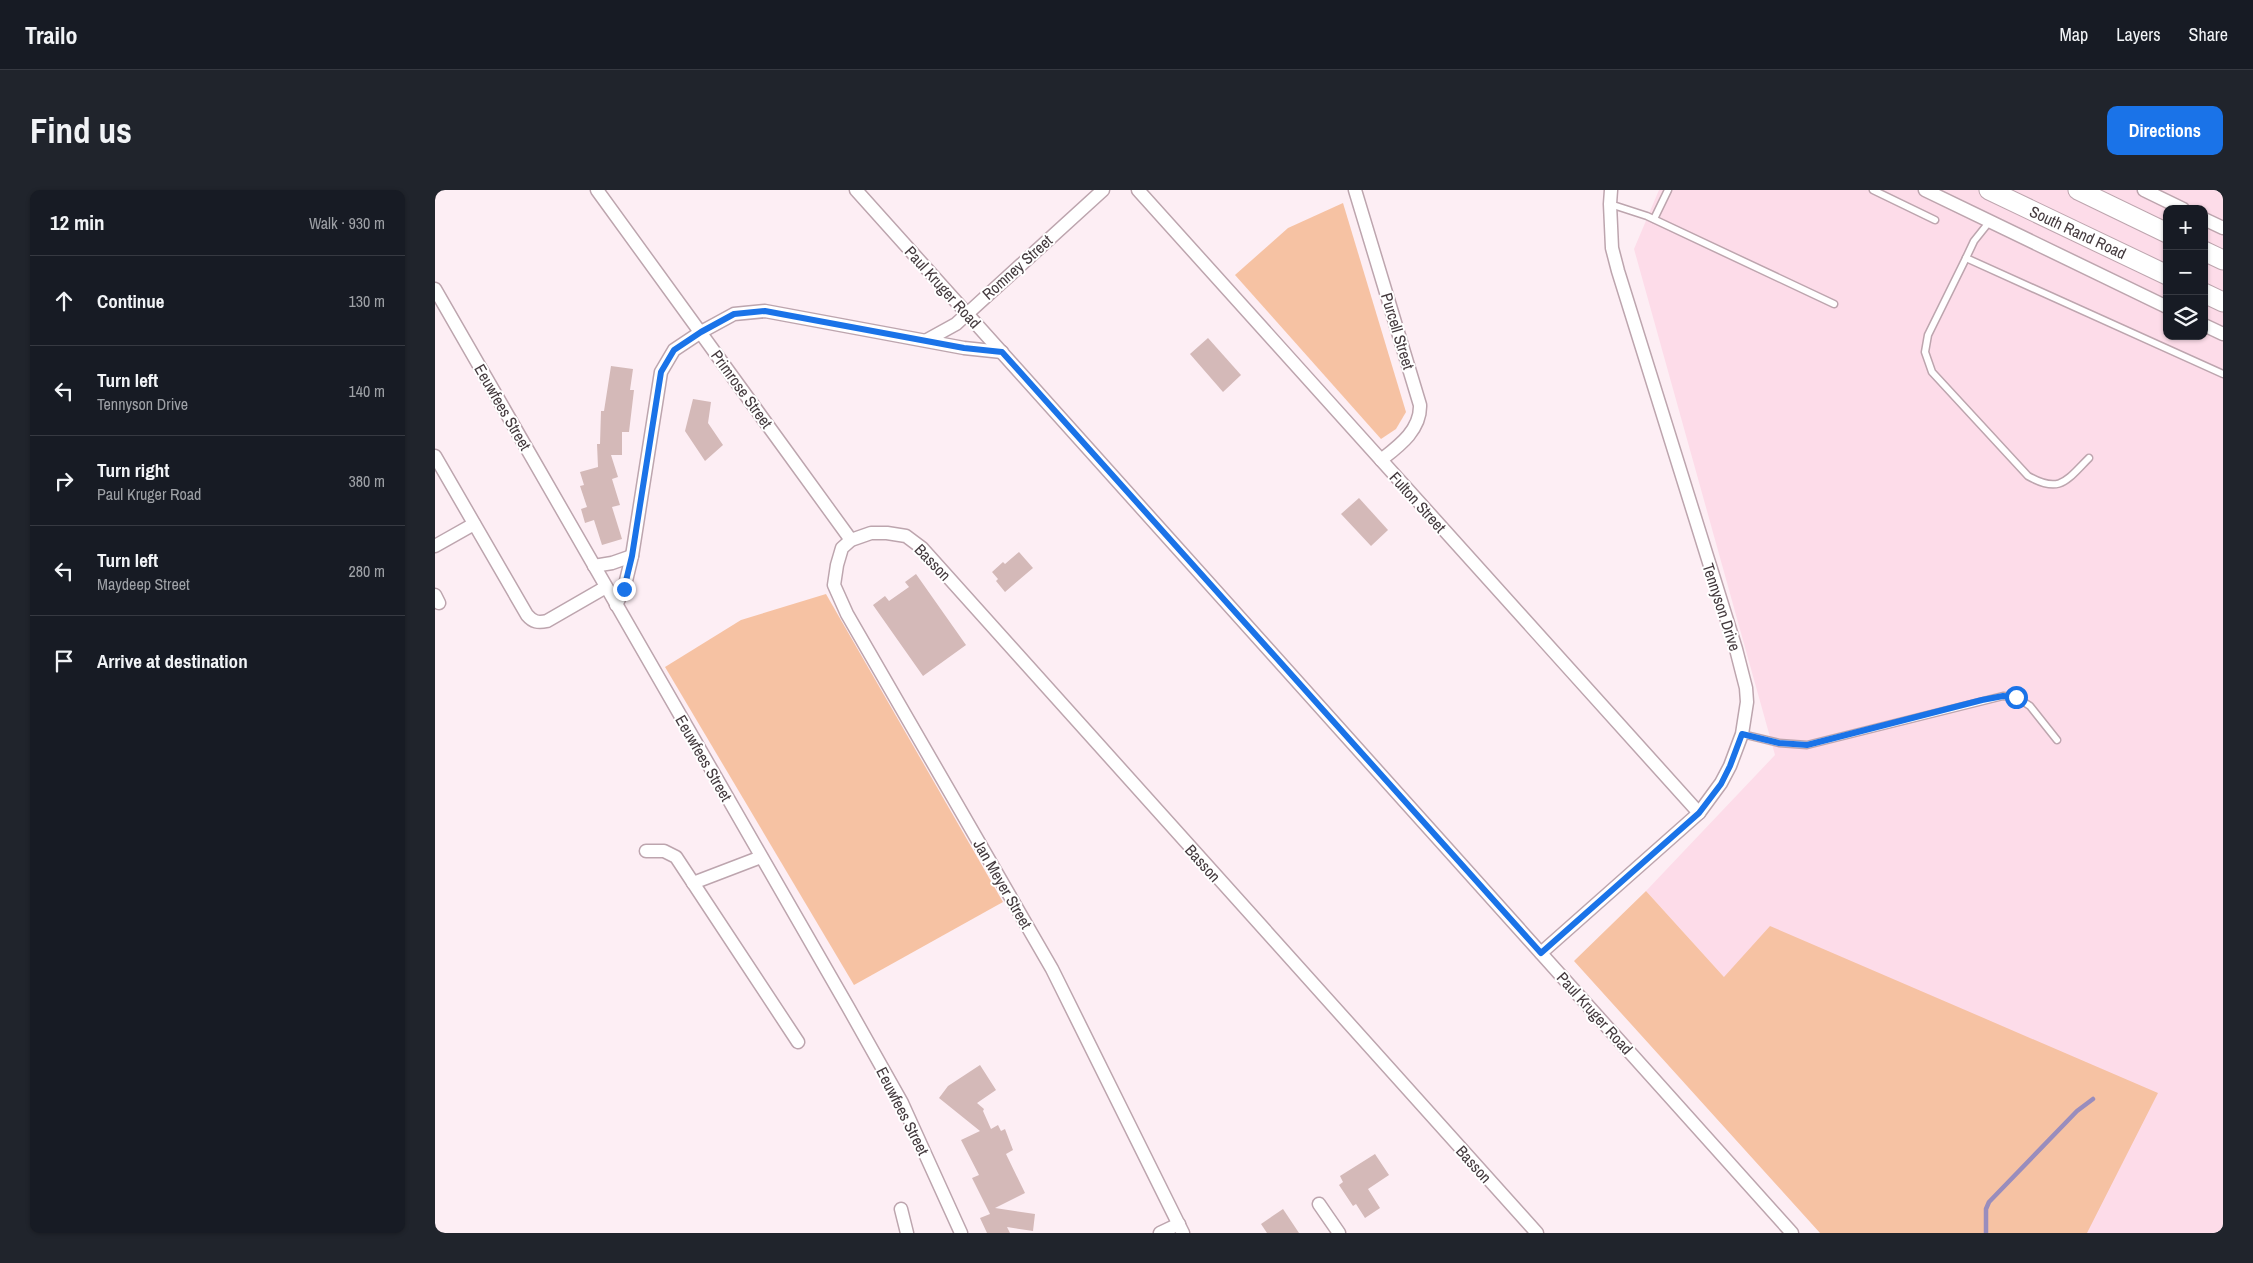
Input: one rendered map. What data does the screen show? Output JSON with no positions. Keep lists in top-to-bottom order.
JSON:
{
  "streets": {
    "main road": ["South Rand Road"],
    "street": [
      "Romney Street",
      "Paul Kruger Road",
      "Purcell Street",
      "Primrose Street",
      "Eeuwfees Street",
      "Fulton Street",
      "Basson",
      "Tennyson Drive",
      "Jan Meyer Street"
    ]
  },
  "crossings": [
    ["Romney Street", "Paul Kruger Road"],
    ["Paul Kruger Road", "Tennyson Drive"],
    ["Purcell Street", "Fulton Street"],
    ["Primrose Street", "Basson"],
    ["Primrose Street", "Jan Meyer Street"],
    ["Fulton Street", "Tennyson Drive"],
    ["Basson", "Jan Meyer Street"]
  ],
  "page": {
    "header": "Trailo",
    "nav": ["Map", "Layers", "Share"],
    "buttons": "Directions",
    "title": "Find us",
    "heading": ["12 min", "Walk · 930 m"],
    "map_buttons": ["+", "−"],
    "list": [
      ["Continue", "130 m"],
      ["Turn left", "Tennyson Drive", "140 m"],
      ["Turn right", "Paul Kruger Road", "380 m"],
      ["Turn left", "Maydeep Street", "280 m"],
      "Arrive at destination"
    ]
  }
}
